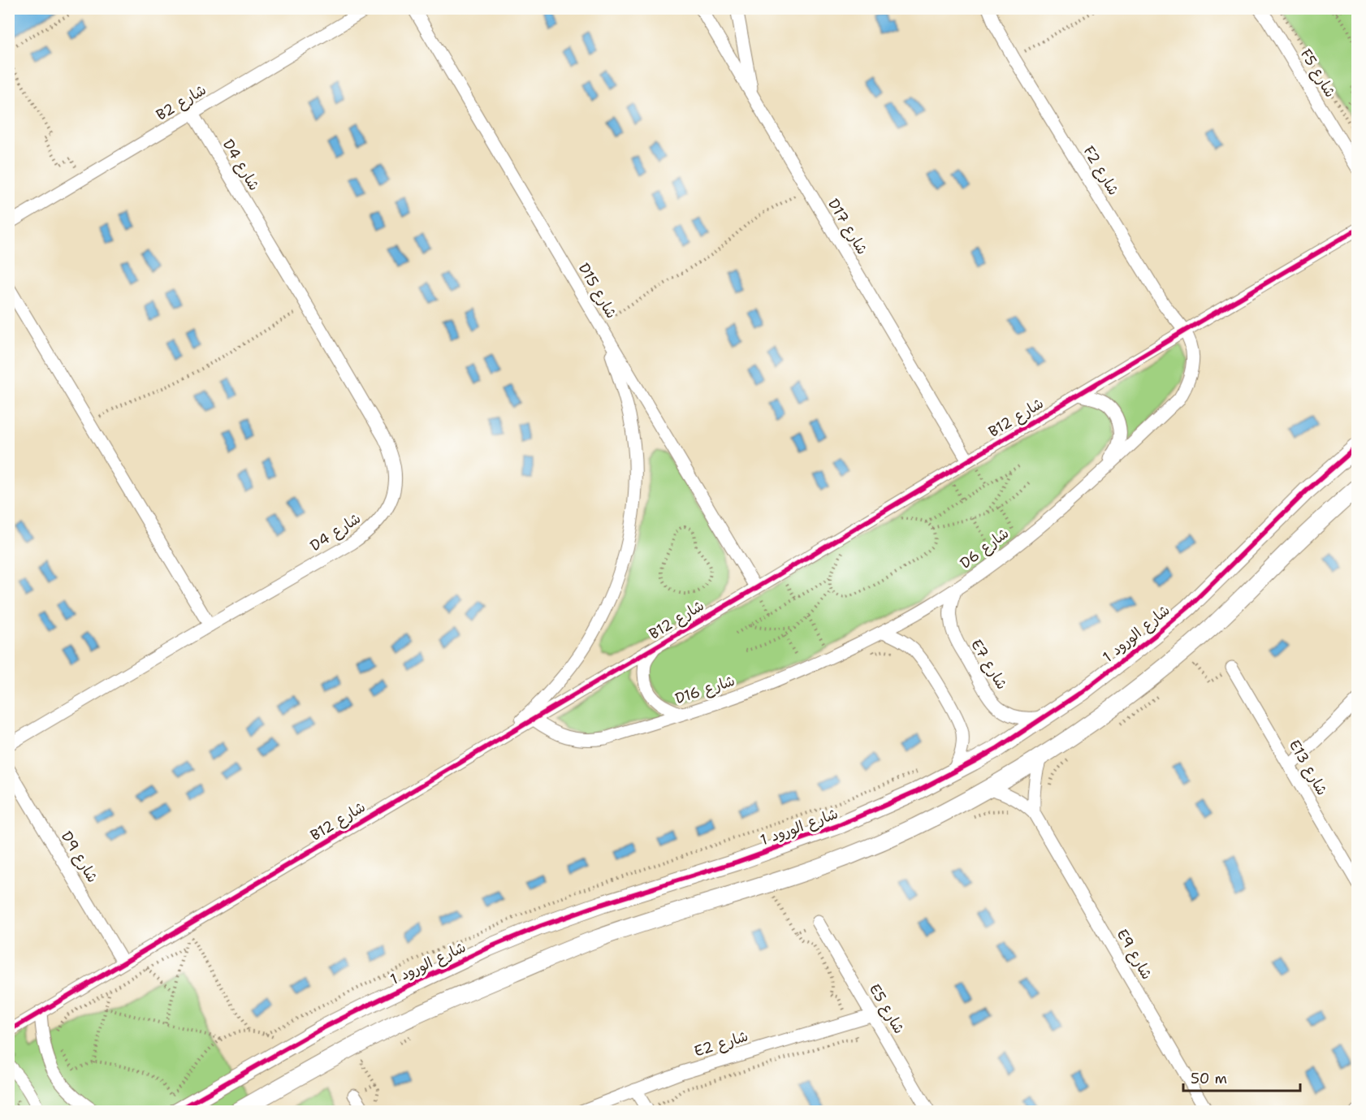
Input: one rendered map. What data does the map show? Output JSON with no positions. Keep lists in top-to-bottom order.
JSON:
{
  "streets": {
    "street": [
      "F5 شارع",
      "B2 شارع",
      "D4 شارع",
      "F2 شارع",
      "D17 شارع",
      "D15 شارع",
      "B12 شارع",
      "D6 شارع",
      "شارع الورود 1",
      "E7 شارع",
      "D16 شارع",
      "E13 شارع",
      "D9 شارع",
      "E9 شارع",
      "E5 شارع",
      "E2 شارع"
    ]
  },
  "crossings": [
    ["B2 شارع", "D4 شارع"],
    ["F2 شارع", "B12 شارع"],
    ["F2 شارع", "D6 شارع"],
    ["D17 شارع", "B12 شارع"],
    ["D15 شارع", "B12 شارع"],
    ["B12 شارع", "D6 شارع"],
    ["B12 شارع", "D16 شارع"],
    ["B12 شارع", "D9 شارع"],
    ["D6 شارع", "E7 شارع"],
    ["D6 شارع", "D16 شارع"],
    ["شارع الورود 1", "E7 شارع"],
    ["E5 شارع", "E2 شارع"]
  ],
  "scale_bar": "50 m"
}
